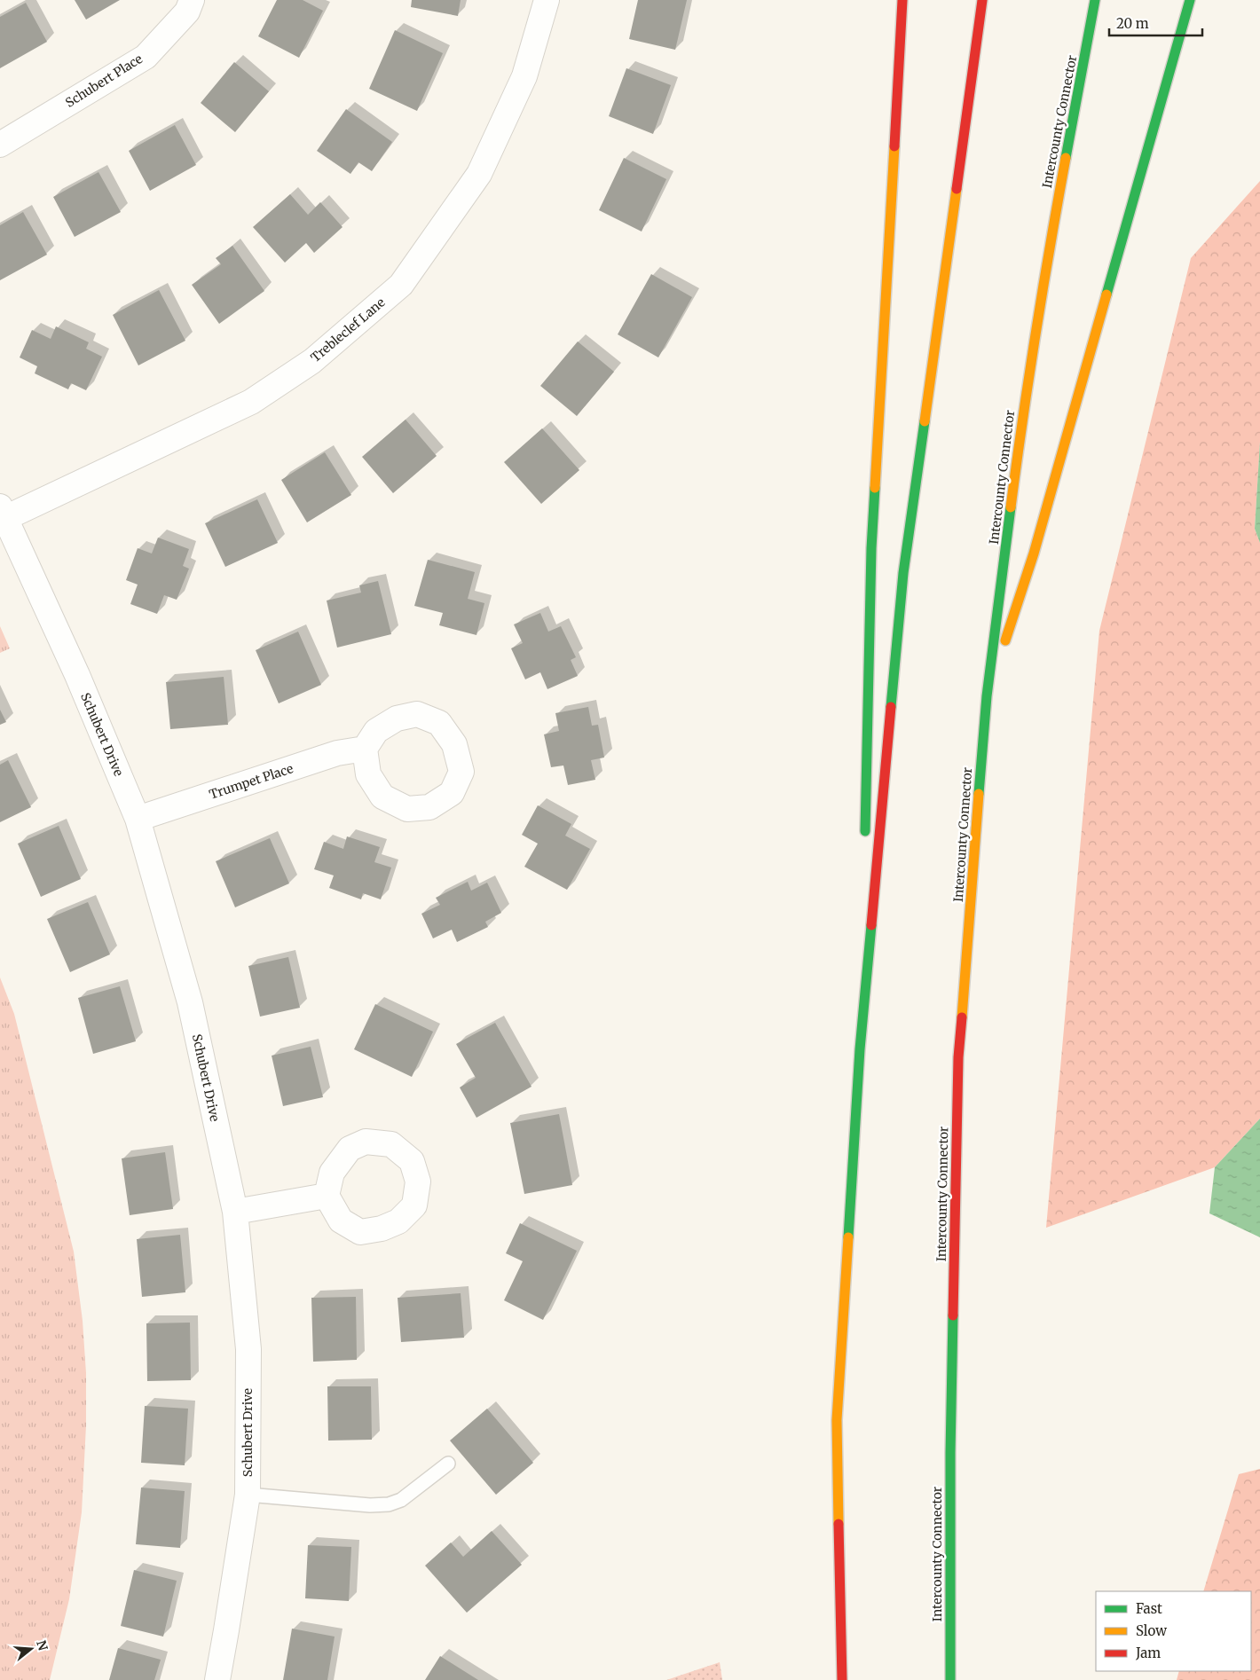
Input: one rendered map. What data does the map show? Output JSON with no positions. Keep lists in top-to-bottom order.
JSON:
{
  "streets": {
    "highway": ["Intercounty Connector"],
    "street": [
      "Schubert Place",
      "Trebleclef Lane",
      "Schubert Drive",
      "Trumpet Place"
    ]
  },
  "crossings": [
    ["Trebleclef Lane", "Schubert Drive"],
    ["Schubert Drive", "Trumpet Place"]
  ],
  "legend": ["Fast", "Slow", "Jam"],
  "scale_bar": "20 m",
  "north": "right"
}
